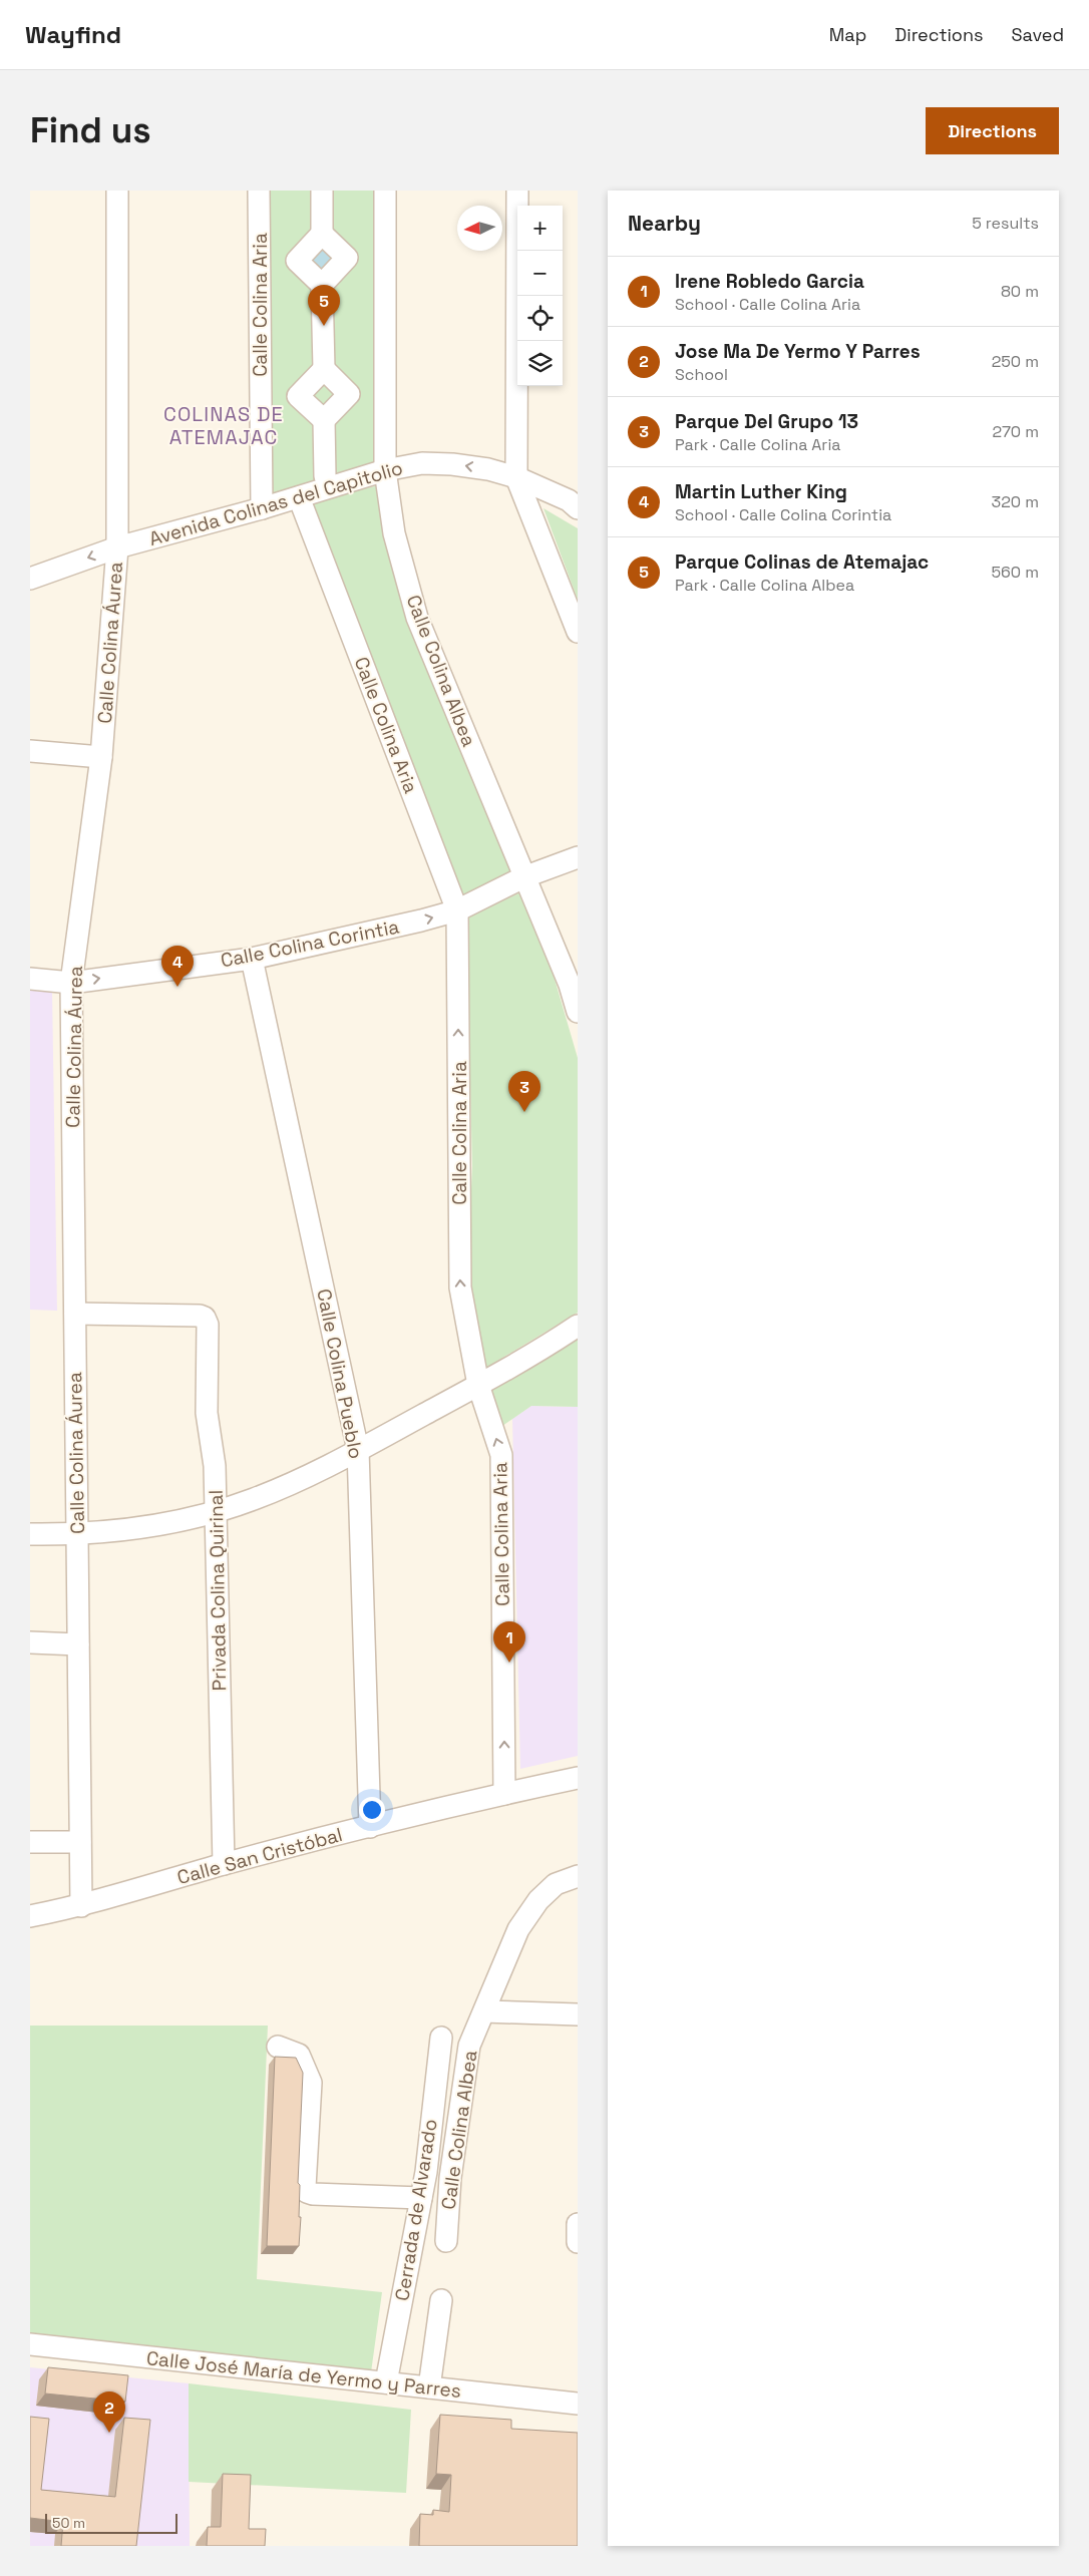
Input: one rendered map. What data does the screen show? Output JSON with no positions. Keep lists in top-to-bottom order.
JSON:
{
  "streets": {
    "street": [
      "Calle Colina Aria",
      "Avenida Colinas del Capitolio",
      "Calle Colina Áurea",
      "Calle Colina Albea",
      "Calle Colina Corintia",
      "Calle Colina Pueblo",
      "Privada Colina Quirinal",
      "Calle San Cristóbal",
      "Cerrada de Alvarado",
      "Calle José María de Yermo y Parres"
    ]
  },
  "crossings": [
    ["Calle Colina Aria", "Avenida Colinas del Capitolio"],
    ["Calle Colina Aria", "Calle Colina Corintia"],
    ["Calle Colina Aria", "Calle San Cristóbal"],
    ["Avenida Colinas del Capitolio", "Calle Colina Áurea"],
    ["Avenida Colinas del Capitolio", "Calle Colina Albea"],
    ["Calle Colina Áurea", "Calle Colina Corintia"],
    ["Calle Colina Áurea", "Privada Colina Quirinal"],
    ["Calle Colina Áurea", "Calle San Cristóbal"],
    ["Calle Colina Albea", "Calle Colina Corintia"],
    ["Calle Colina Corintia", "Calle Colina Pueblo"],
    ["Calle Colina Pueblo", "Calle San Cristóbal"],
    ["Privada Colina Quirinal", "Calle San Cristóbal"],
    ["Cerrada de Alvarado", "Calle José María de Yermo y Parres"]
  ],
  "one_way": ["Calle Colina Aria", "Avenida Colinas del Capitolio", "Calle Colina Corintia"],
  "districts": ["COLINAS DE ATEMAJAC"],
  "scale_bar": "50 m",
  "north": "left",
  "page": {
    "header": "Wayfind",
    "nav": ["Map", "Directions", "Saved"],
    "buttons": "Directions",
    "title": "Find us",
    "heading": ["Nearby", "5 results"],
    "map_buttons": ["+", "−"],
    "list": [
      {
        "mark": "1",
        "name": "Irene Robledo Garcia",
        "note": "School · Calle Colina Aria",
        "value": "80 m"
      },
      {
        "mark": "2",
        "name": "Jose Ma De Yermo Y Parres",
        "note": "School",
        "value": "250 m"
      },
      {
        "mark": "3",
        "name": "Parque Del Grupo 13",
        "note": "Park · Calle Colina Aria",
        "value": "270 m"
      },
      {
        "mark": "4",
        "name": "Martin Luther King",
        "note": "School · Calle Colina Corintia",
        "value": "320 m"
      },
      {
        "mark": "5",
        "name": "Parque Colinas de Atemajac",
        "note": "Park · Calle Colina Albea",
        "value": "560 m"
      }
    ],
    "pins": [
      "5",
      "4",
      "3",
      "1",
      "2"
    ],
    "scale": "50 m"
  }
}
